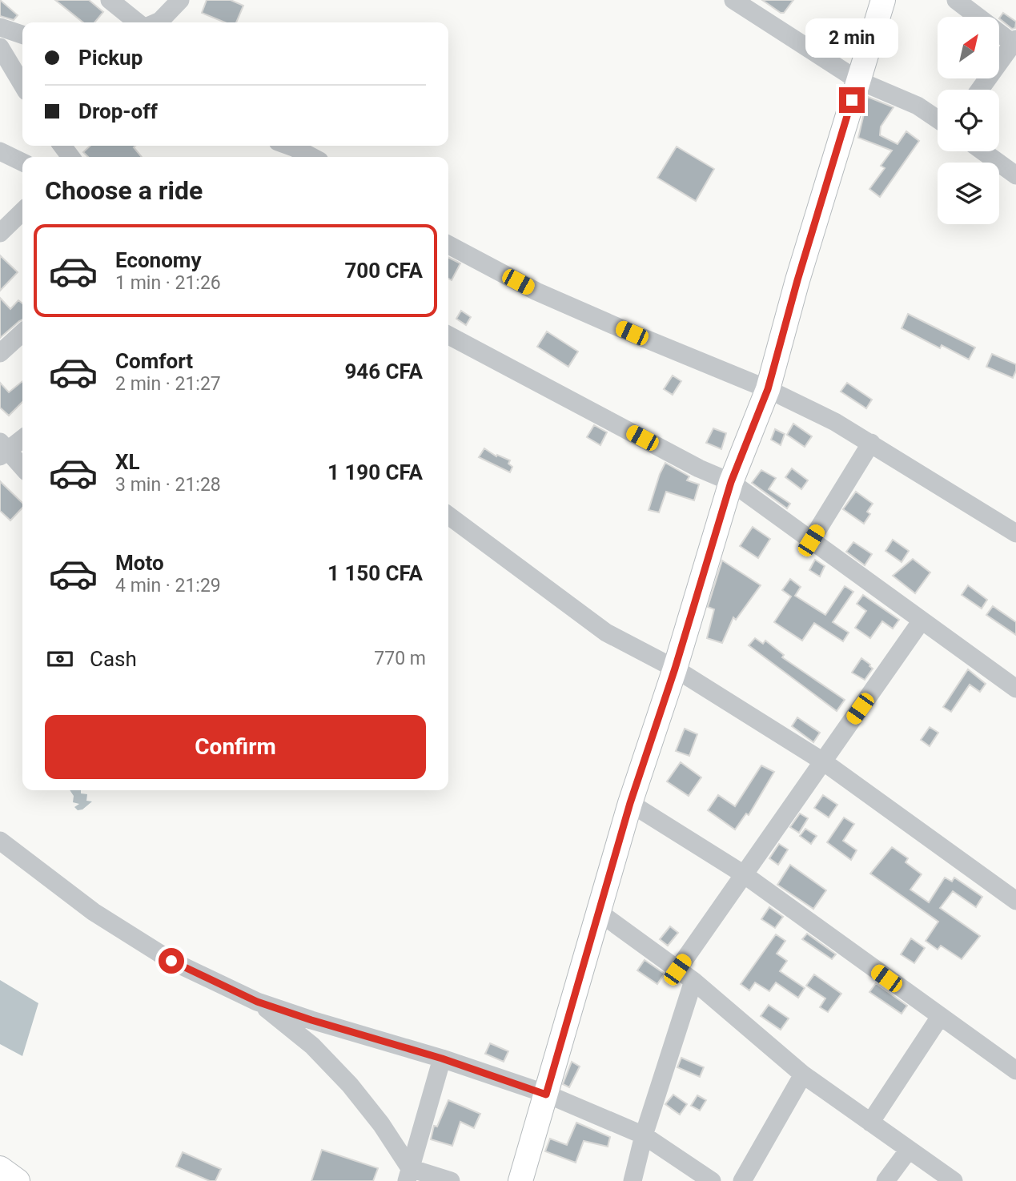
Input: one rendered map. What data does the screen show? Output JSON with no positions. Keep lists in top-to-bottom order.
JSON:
{
  "north": "top right",
  "page": {
    "bubble": "2 min",
    "banner": ["Pickup", "Drop-off"],
    "heading": "Choose a ride",
    "list": [
      {
        "name": "Economy",
        "note": "1 min · 21:26",
        "value": "700 CFA"
      },
      {
        "name": "Comfort",
        "note": "2 min · 21:27",
        "value": "946 CFA"
      },
      {
        "name": "XL",
        "note": "3 min · 21:28",
        "value": "1 190 CFA"
      },
      {
        "name": "Moto",
        "note": "4 min · 21:29",
        "value": "1 150 CFA"
      }
    ],
    "pay": ["Cash", "770 m"],
    "buttons": "Confirm"
  }
}
